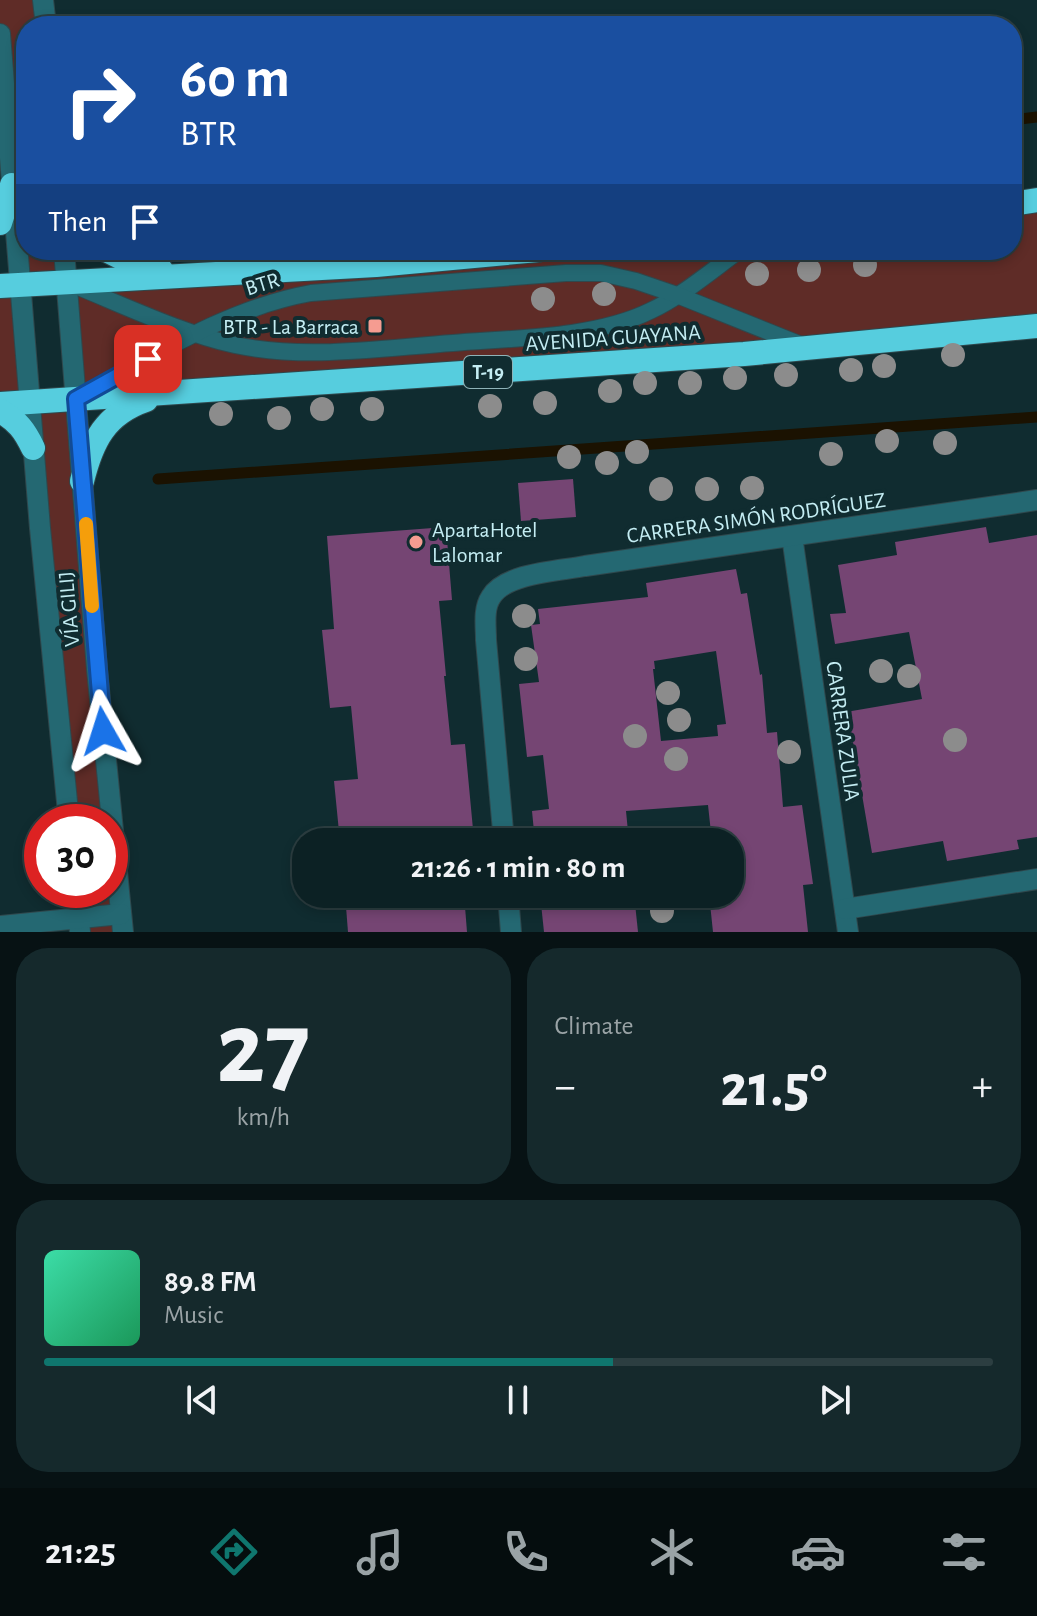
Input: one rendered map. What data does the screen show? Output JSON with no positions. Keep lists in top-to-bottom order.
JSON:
{
  "streets": {
    "highway": ["AVENIDA GUAYANA", "T-19"],
    "street": ["CARRERA SIMÓN RODRÍGUEZ", "VÍA GILIJ", "CARRERA ZULIA"],
    "lane": ["BTR"]
  },
  "crossings": [
    ["BTR", "AVENIDA GUAYANA"],
    ["BTR", "VÍA GILIJ"],
    ["AVENIDA GUAYANA", "T-19"],
    ["AVENIDA GUAYANA", "VÍA GILIJ"],
    ["T-19", "VÍA GILIJ"],
    ["CARRERA SIMÓN RODRÍGUEZ", "CARRERA ZULIA"]
  ],
  "places": {
    "transit": ["BTR - La Barraca"],
    "other": ["ApartaHotel Lalomar"]
  },
  "page": {
    "turn": ["60 m", "BTR"],
    "then": "Then",
    "limit": "30",
    "trip": "21:26 · 1 min · 80 m",
    "tile": [
      ["27", "km/h"],
      "Climate"
    ],
    "heat": ["−", "21.5°", "+"],
    "song": ["89.8 FM", "Music"],
    "tabs": "21:25"
  }
}
